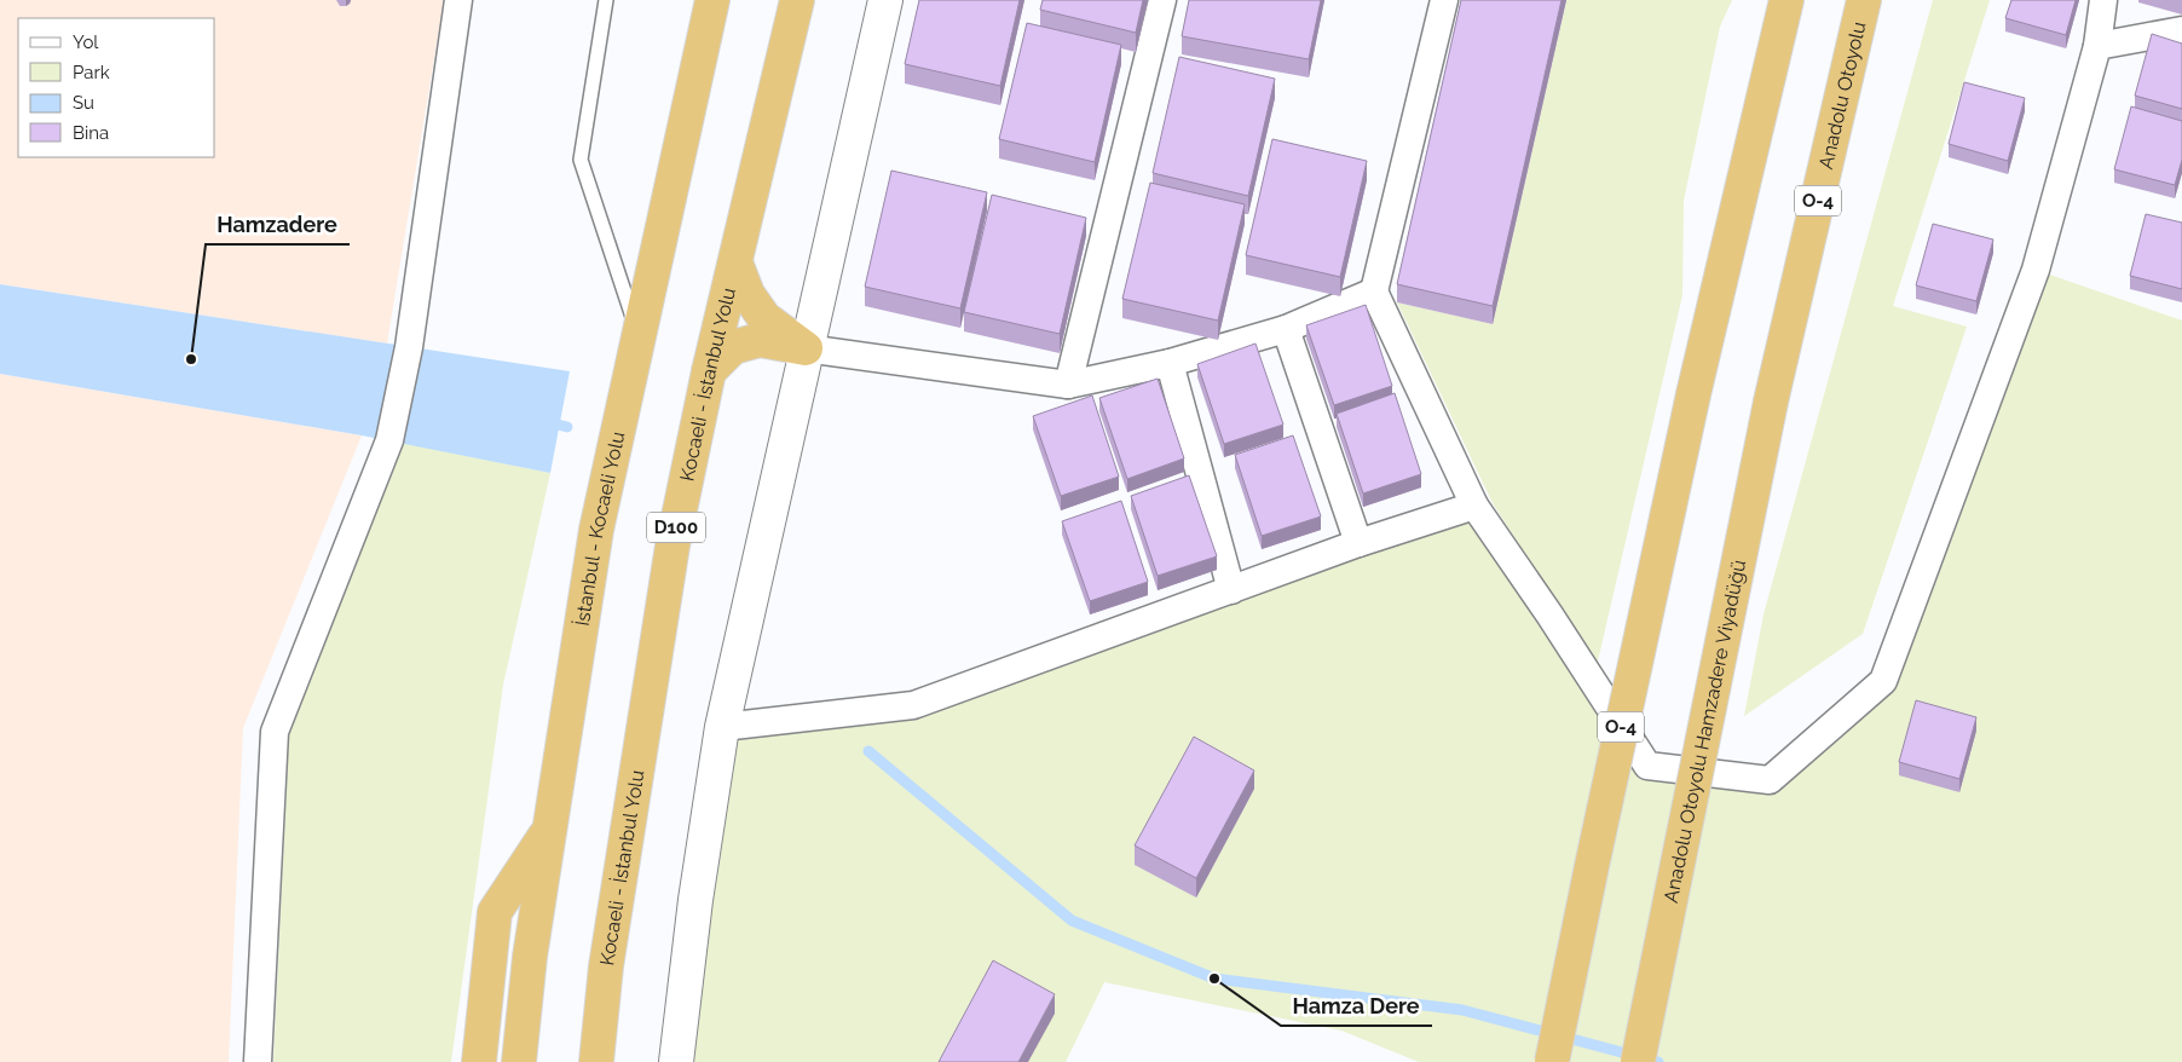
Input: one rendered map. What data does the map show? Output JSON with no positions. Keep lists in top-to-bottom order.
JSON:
{
  "streets": {
    "highway": [
      "Anadolu Otoyolu",
      "O-4",
      "Kocaeli - İstanbul Yolu",
      "D100",
      "İstanbul - Kocaeli Yolu",
      "Anadolu Otoyolu Hamzadere Viyadüğü"
    ]
  },
  "crossings": [
    ["Anadolu Otoyolu", "Anadolu Otoyolu Hamzadere Viyadüğü"]
  ],
  "places": ["Hamzadere", "Hamza Dere"],
  "legend": [
    "Yol",
    "Park",
    "Su",
    "Bina"
  ]
}
